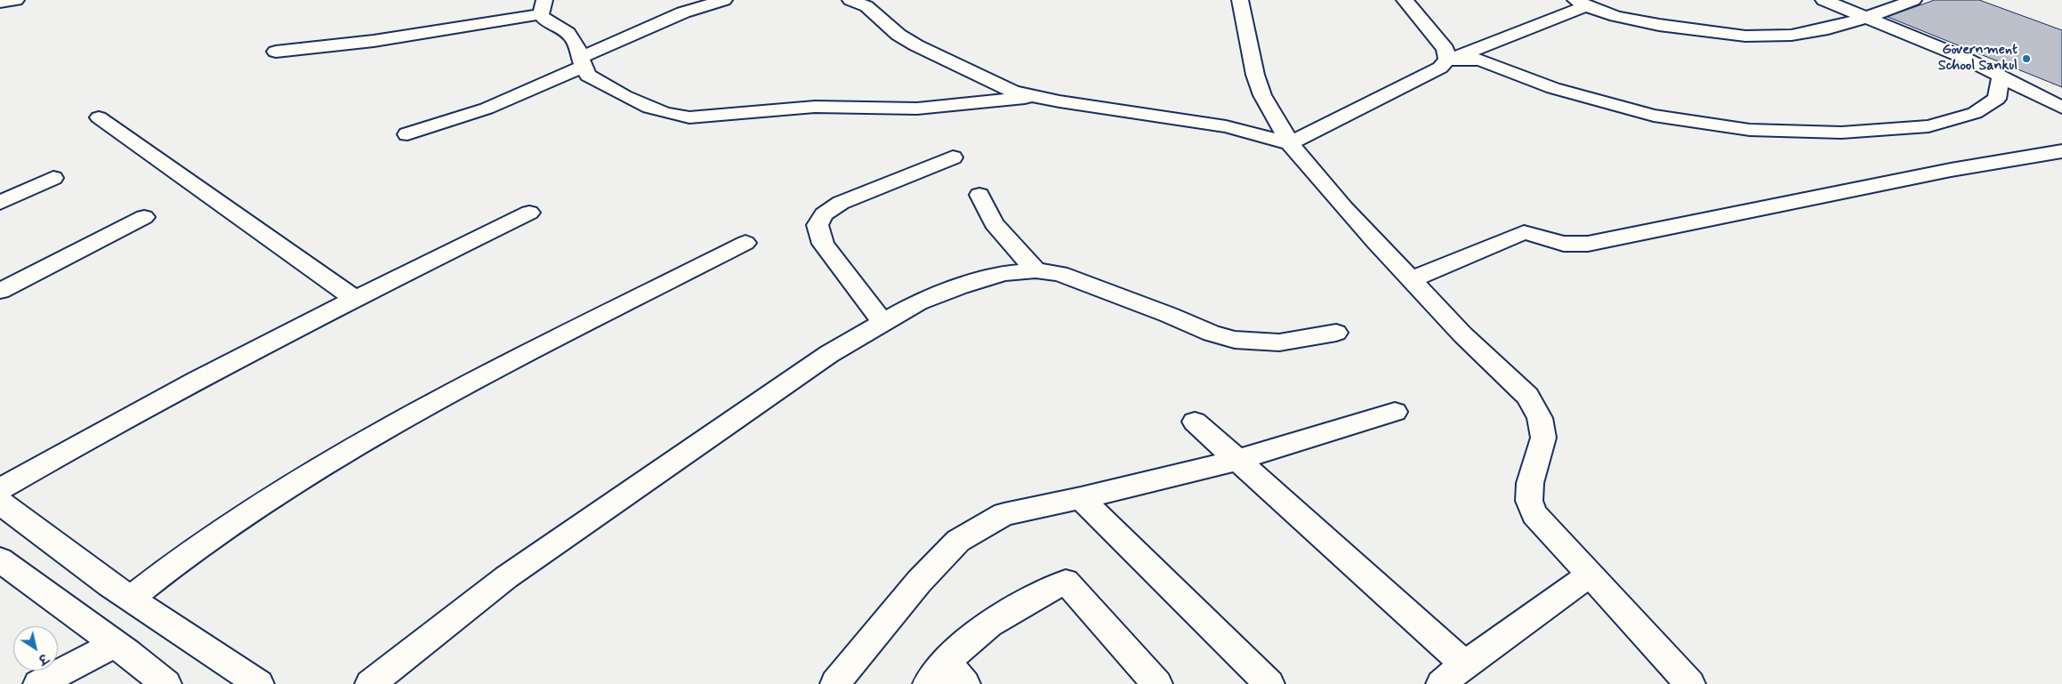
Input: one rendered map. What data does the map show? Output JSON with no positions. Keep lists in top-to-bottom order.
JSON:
{
  "places": ["Government School Sankul"],
  "north": "bottom right"
}
